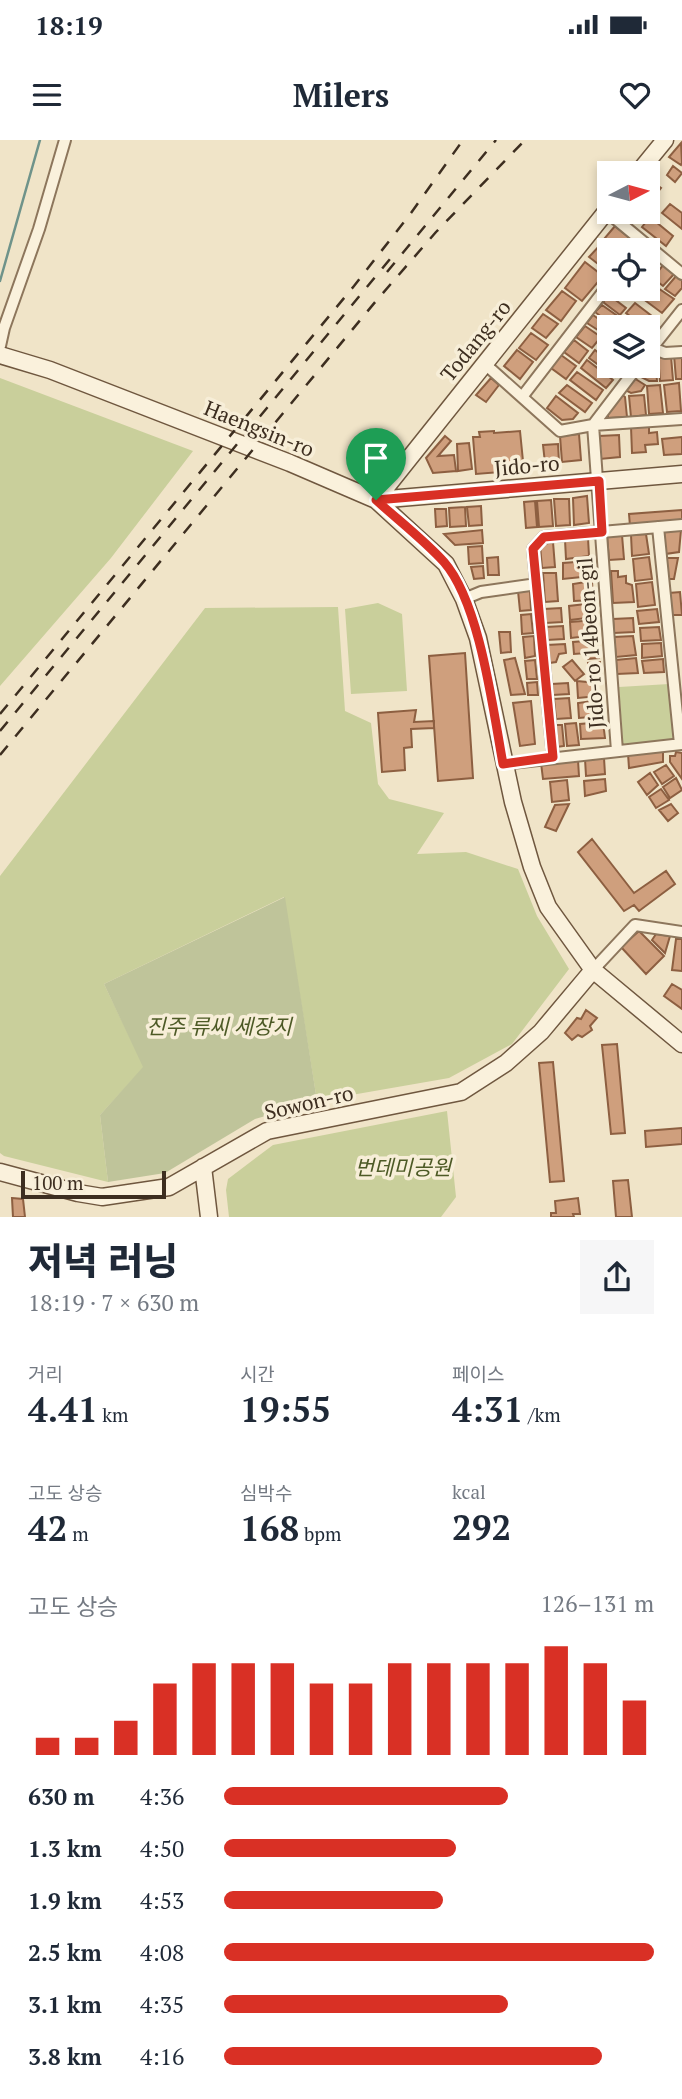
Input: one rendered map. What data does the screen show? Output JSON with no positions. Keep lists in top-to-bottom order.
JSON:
{
  "streets": {
    "main road": [
      "Todang-ro",
      "Haengsin-ro",
      "Jido-ro",
      "Sowon-ro"
    ],
    "street": ["Jido-ro 14beon-gil"]
  },
  "crossings": [
    ["Todang-ro", "Haengsin-ro"],
    ["Todang-ro", "Jido-ro"],
    ["Haengsin-ro", "Jido-ro"],
    ["Haengsin-ro", "Sowon-ro"],
    ["Jido-ro", "Jido-ro 14beon-gil"]
  ],
  "parks": ["진주 류씨 세장지", "번데미공원"],
  "scale_bar": "100 m",
  "north": "right",
  "page": {
    "status": "18:19",
    "header": "Milers",
    "scale": "100 m",
    "heading": ["저녁 러닝", "18:19 · 7 × 630 m"],
    "stats": [
      ["거리", "4.41 km"],
      ["시간", "19:55"],
      ["페이스", "4:31 /km"],
      ["고도 상승", "42 m"],
      ["심박수", "168 bpm"],
      ["kcal", "292"]
    ],
    "chart": ["고도 상승", "126–131 m"],
    "list": [
      {
        "name": "630 m",
        "note": "4:36"
      },
      {
        "name": "1.3 km",
        "note": "4:50"
      },
      {
        "name": "1.9 km",
        "note": "4:53"
      },
      {
        "name": "2.5 km",
        "note": "4:08"
      },
      {
        "name": "3.1 km",
        "note": "4:35"
      },
      {
        "name": "3.8 km",
        "note": "4:16"
      }
    ]
  }
}
